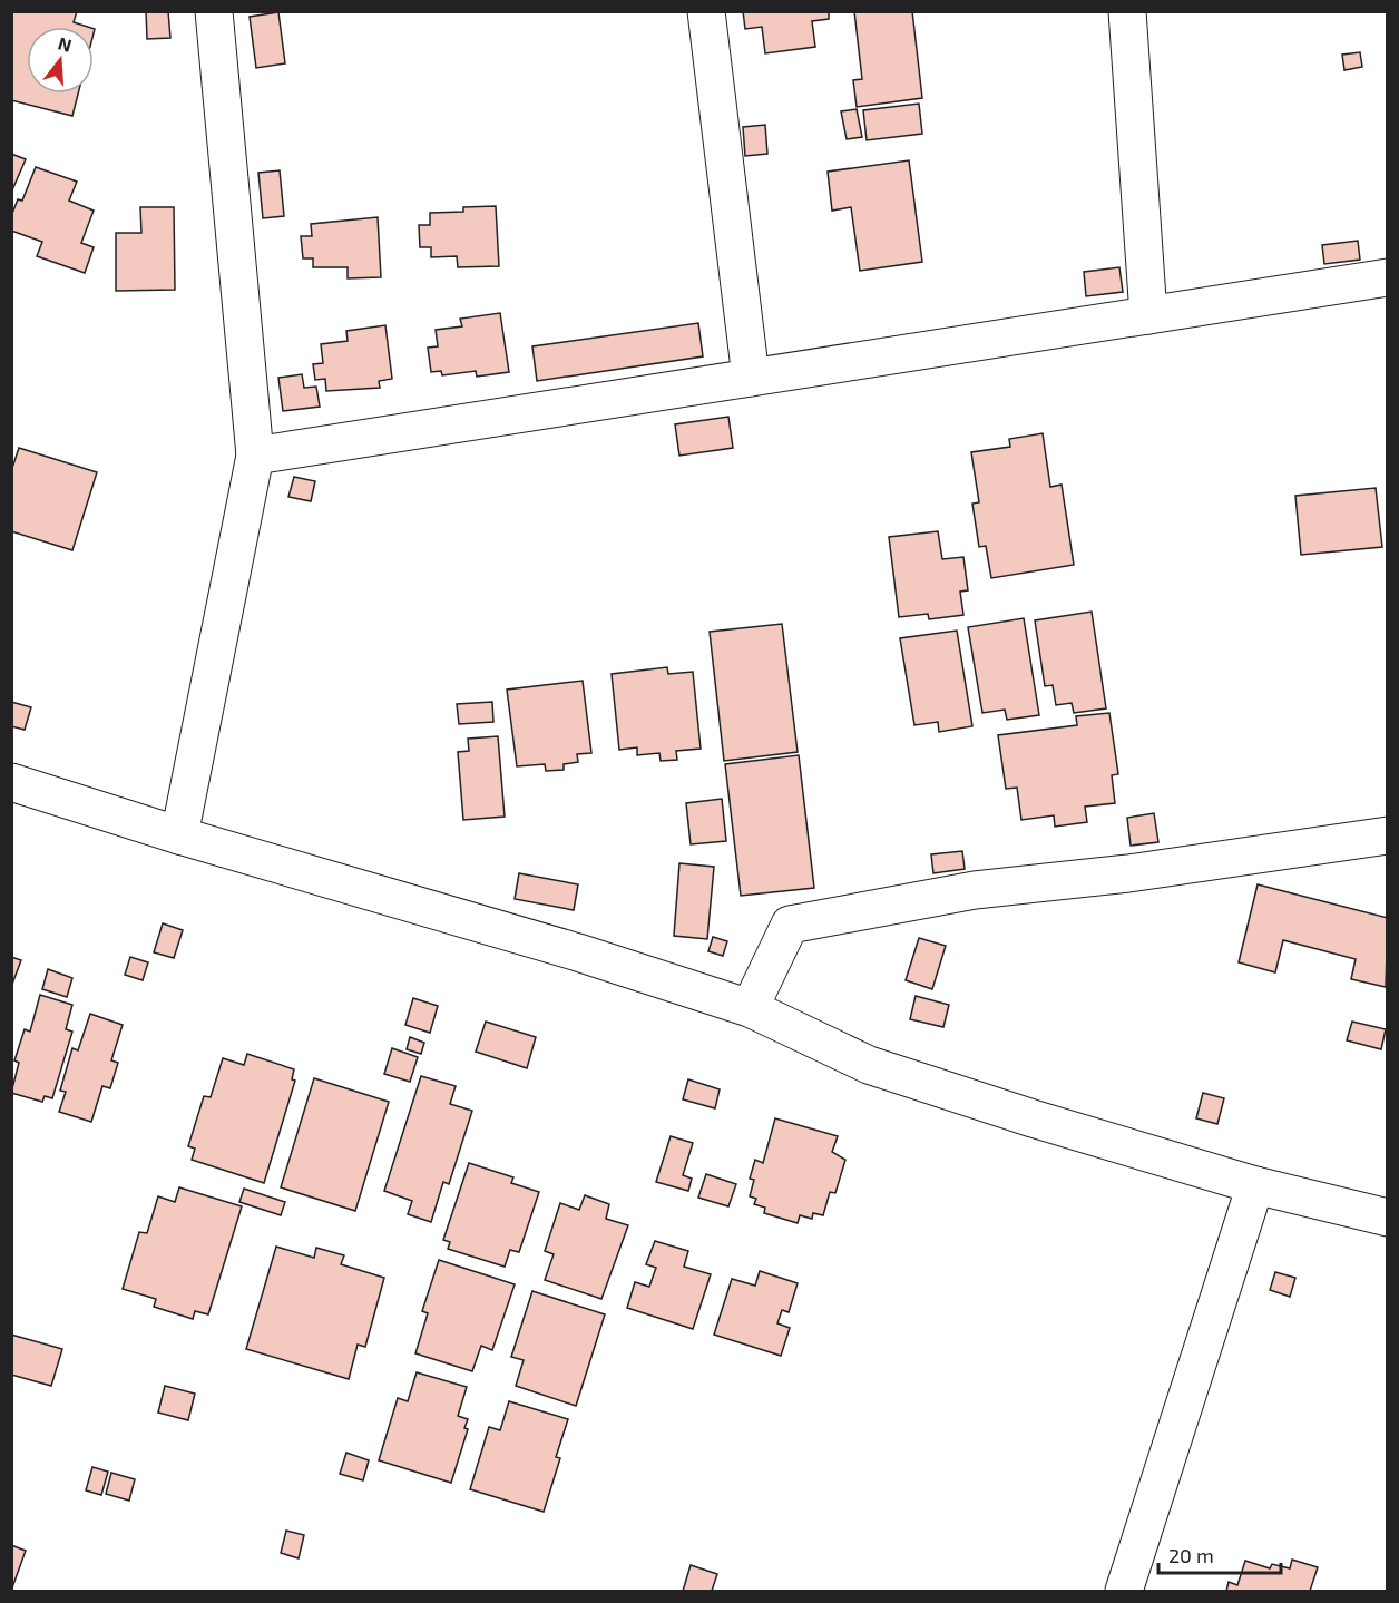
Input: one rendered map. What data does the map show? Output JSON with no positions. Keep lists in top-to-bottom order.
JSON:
{
  "scale_bar": "20 m",
  "north": "top"
}
